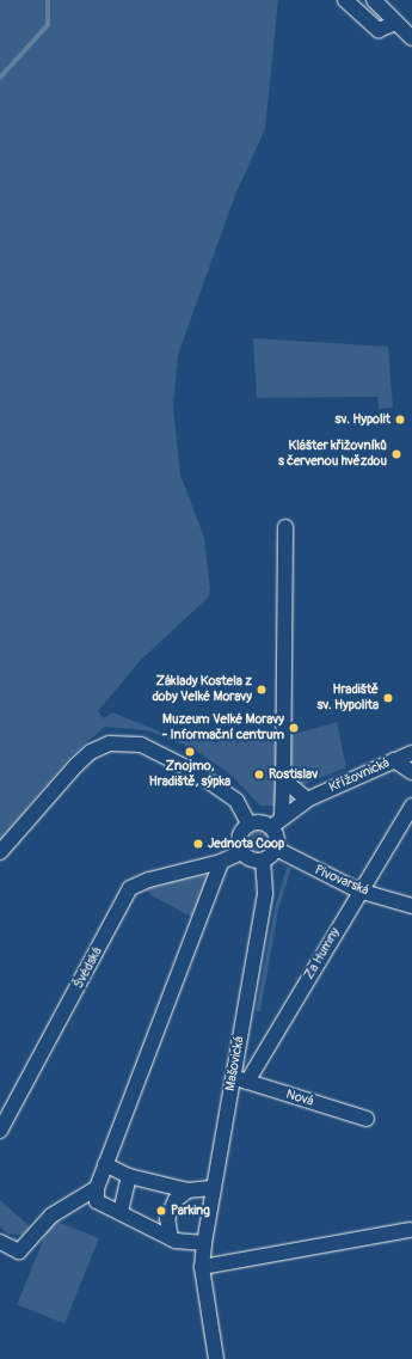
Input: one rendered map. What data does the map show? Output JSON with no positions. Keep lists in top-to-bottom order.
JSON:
{
  "streets": {
    "street": [
      "Křížovnická",
      "Pivovarská",
      "Za Humny",
      "Švédská",
      "Mašovická",
      "Nová"
    ]
  },
  "crossings": [
    ["Křížovnická", "Pivovarská"],
    ["Křížovnická", "Švédská"],
    ["Křížovnická", "Mašovická"],
    ["Pivovarská", "Za Humny"],
    ["Pivovarská", "Švédská"],
    ["Pivovarská", "Mašovická"],
    ["Za Humny", "Nová"],
    ["Švédská", "Mašovická"],
    ["Mašovická", "Nová"]
  ],
  "places": [
    "sv. Hypolit",
    "Klášter křižovníků s červenou hvězdou",
    "Základy Kostela z doby Velké Moravy",
    "Hradiště sv. Hypolita",
    "Muzeum Velké Moravy - Informační centrum",
    "Znojmo, Hradiště, sýpka",
    "Rostislav",
    "Jednota Coop",
    "Parking"
  ]
}
